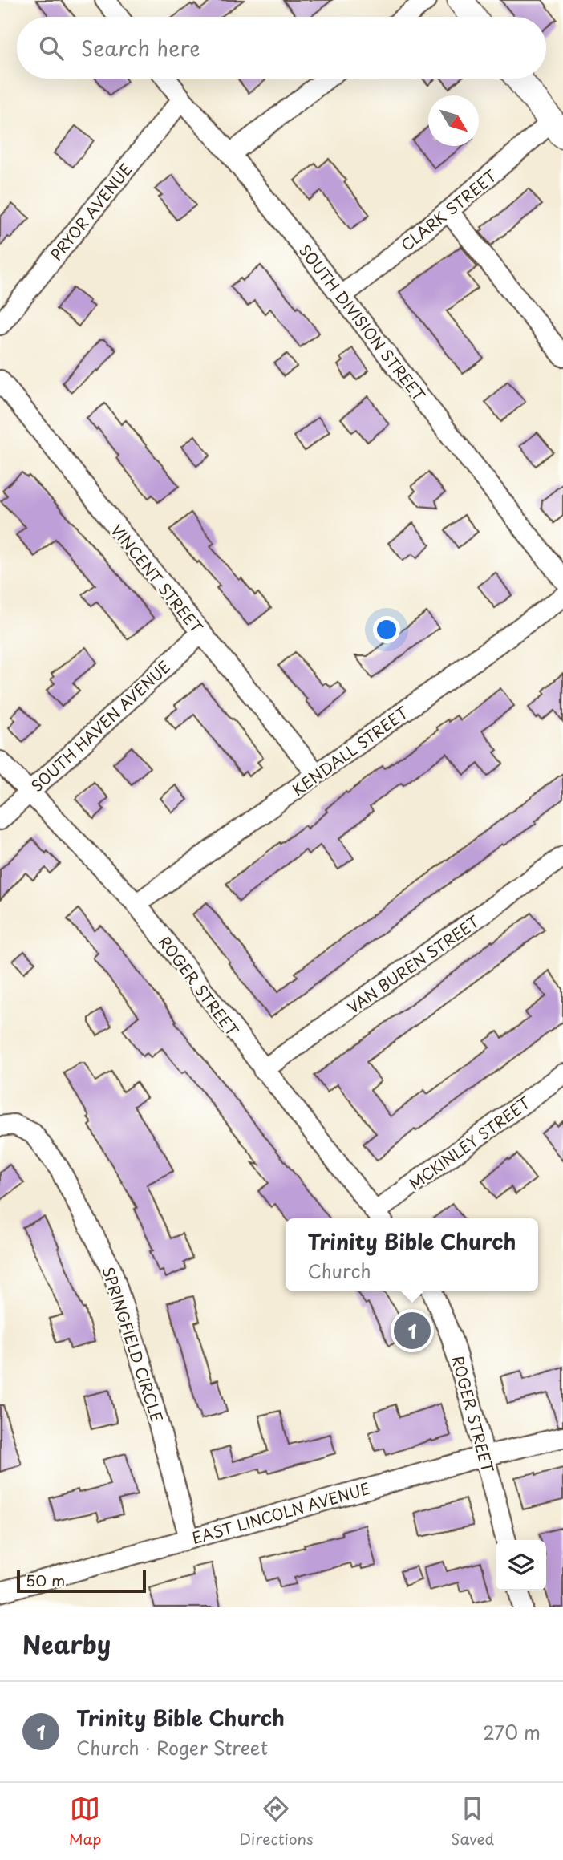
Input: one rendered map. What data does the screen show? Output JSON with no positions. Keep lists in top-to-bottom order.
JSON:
{
  "streets": {
    "street": [
      "CLARK STREET",
      "PRYOR AVENUE",
      "SOUTH DIVISION STREET",
      "VINCENT STREET",
      "SOUTH HAVEN AVENUE",
      "KENDALL STREET",
      "VAN BUREN STREET",
      "ROGER STREET",
      "MCKINLEY STREET",
      "SPRINGFIELD CIRCLE",
      "EAST LINCOLN AVENUE"
    ]
  },
  "crossings": [
    ["CLARK STREET", "SOUTH DIVISION STREET"],
    ["PRYOR AVENUE", "SOUTH DIVISION STREET"],
    ["VINCENT STREET", "SOUTH HAVEN AVENUE"],
    ["VINCENT STREET", "KENDALL STREET"],
    ["SOUTH HAVEN AVENUE", "ROGER STREET"],
    ["KENDALL STREET", "ROGER STREET"],
    ["VAN BUREN STREET", "ROGER STREET"],
    ["ROGER STREET", "MCKINLEY STREET"],
    ["ROGER STREET", "EAST LINCOLN AVENUE"],
    ["SPRINGFIELD CIRCLE", "EAST LINCOLN AVENUE"]
  ],
  "scale_bar": "50 m",
  "north": "bottom right",
  "page": {
    "search": "Search here",
    "popup": ["Trinity Bible Church", "Church"],
    "pins": "1",
    "scale": "50 m",
    "heading": "Nearby",
    "list": [
      {
        "mark": "1",
        "name": "Trinity Bible Church",
        "note": "Church · Roger Street",
        "value": "270 m"
      }
    ],
    "nav": ["Map", "Directions", "Saved"]
  }
}
